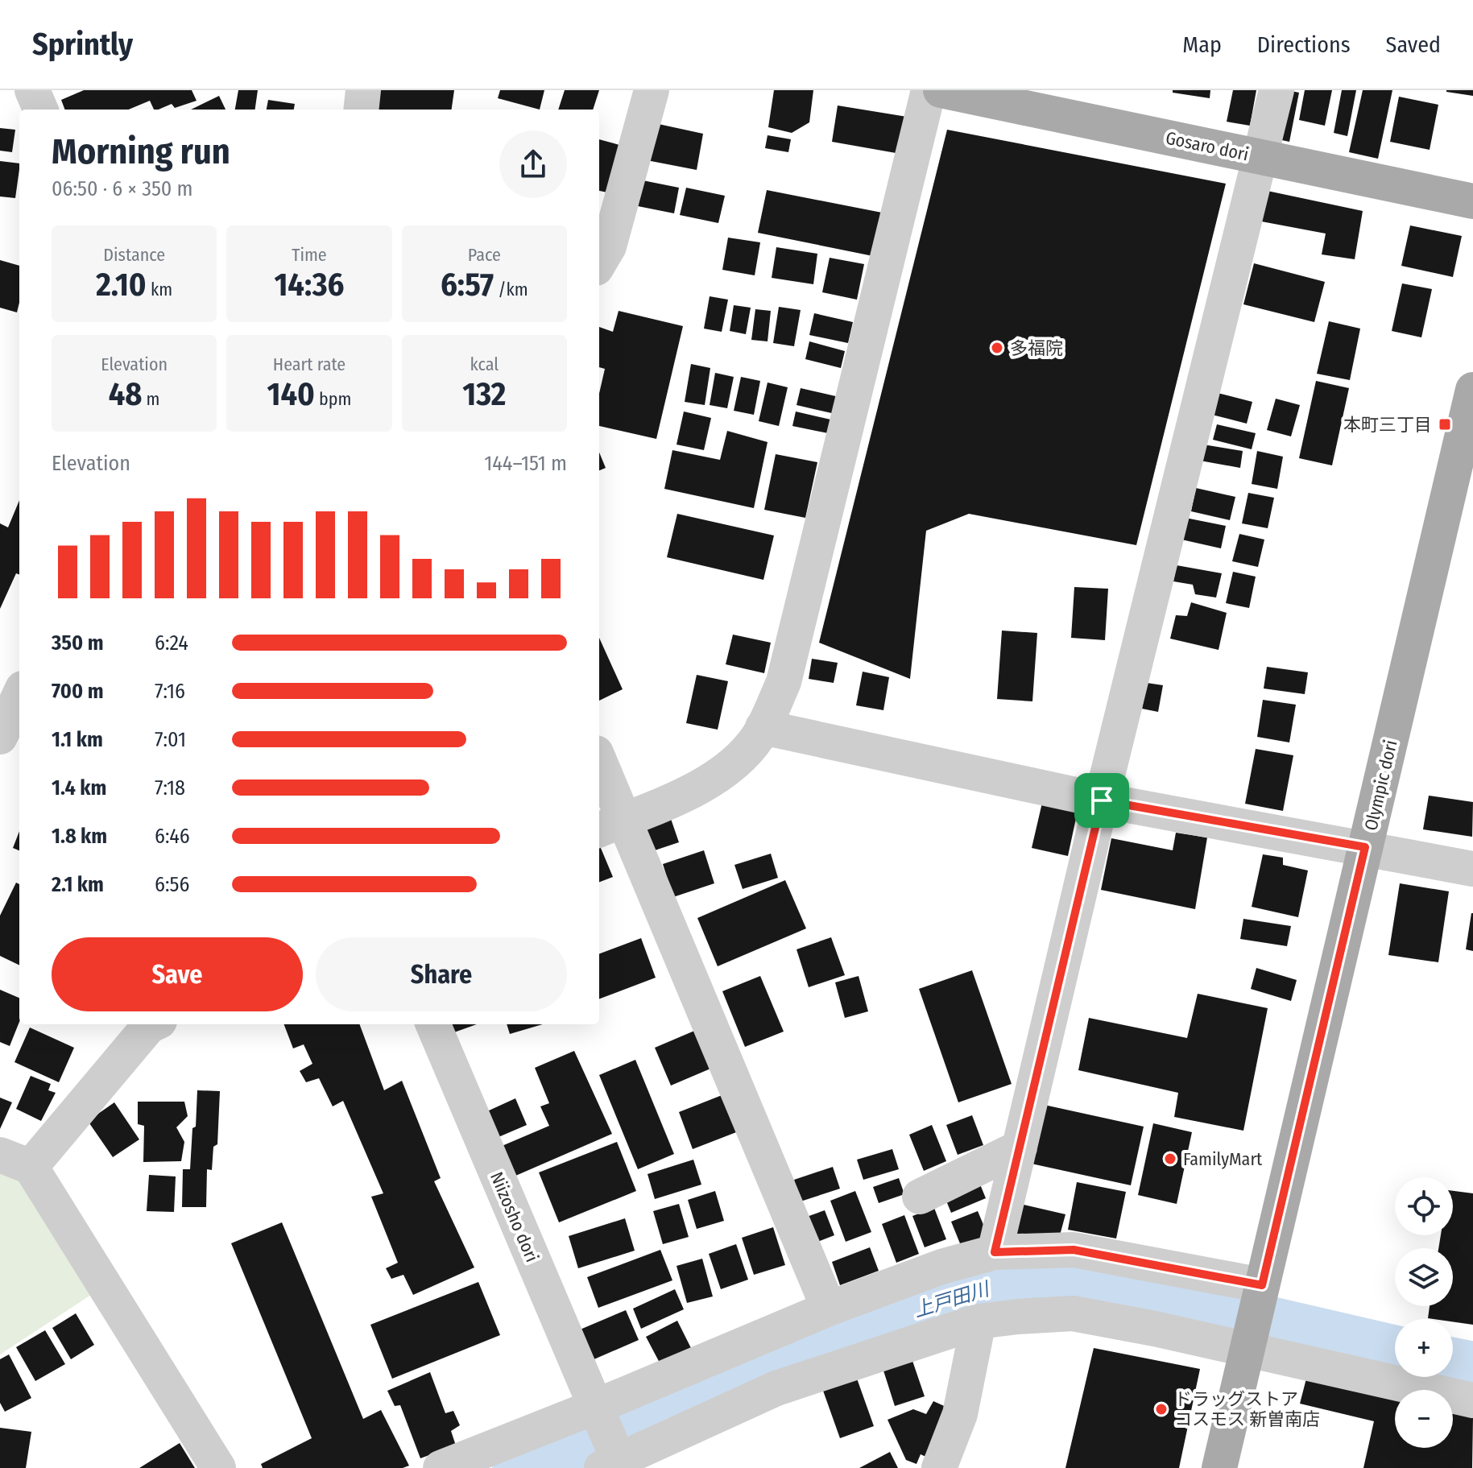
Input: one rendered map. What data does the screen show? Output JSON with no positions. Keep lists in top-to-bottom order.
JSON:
{
  "streets": {
    "main road": ["Gosaro dori", "Olympic dori"],
    "street": ["Niizosho dori"]
  },
  "water": ["上戸田川"],
  "places": {
    "other": ["多福院", "FamilyMart", "ドラッグストア コスモス 新曽南店"],
    "transit": ["本町三丁目"]
  },
  "page": {
    "header": "Sprintly",
    "nav": ["Map", "Directions", "Saved"],
    "heading": ["Morning run", "06:50 · 6 × 350 m"],
    "stats": [
      ["Distance", "2.10 km"],
      ["Time", "14:36"],
      ["Pace", "6:57 /km"],
      ["Elevation", "48 m"],
      ["Heart rate", "140 bpm"],
      ["kcal", "132"]
    ],
    "chart": ["Elevation", "144–151 m"],
    "list": [
      {
        "name": "350 m",
        "note": "6:24"
      },
      {
        "name": "700 m",
        "note": "7:16"
      },
      {
        "name": "1.1 km",
        "note": "7:01"
      },
      {
        "name": "1.4 km",
        "note": "7:18"
      },
      {
        "name": "1.8 km",
        "note": "6:46"
      },
      {
        "name": "2.1 km",
        "note": "6:56"
      }
    ],
    "buttons": ["Save", "Share"],
    "map_buttons": ["+", "−"]
  }
}
